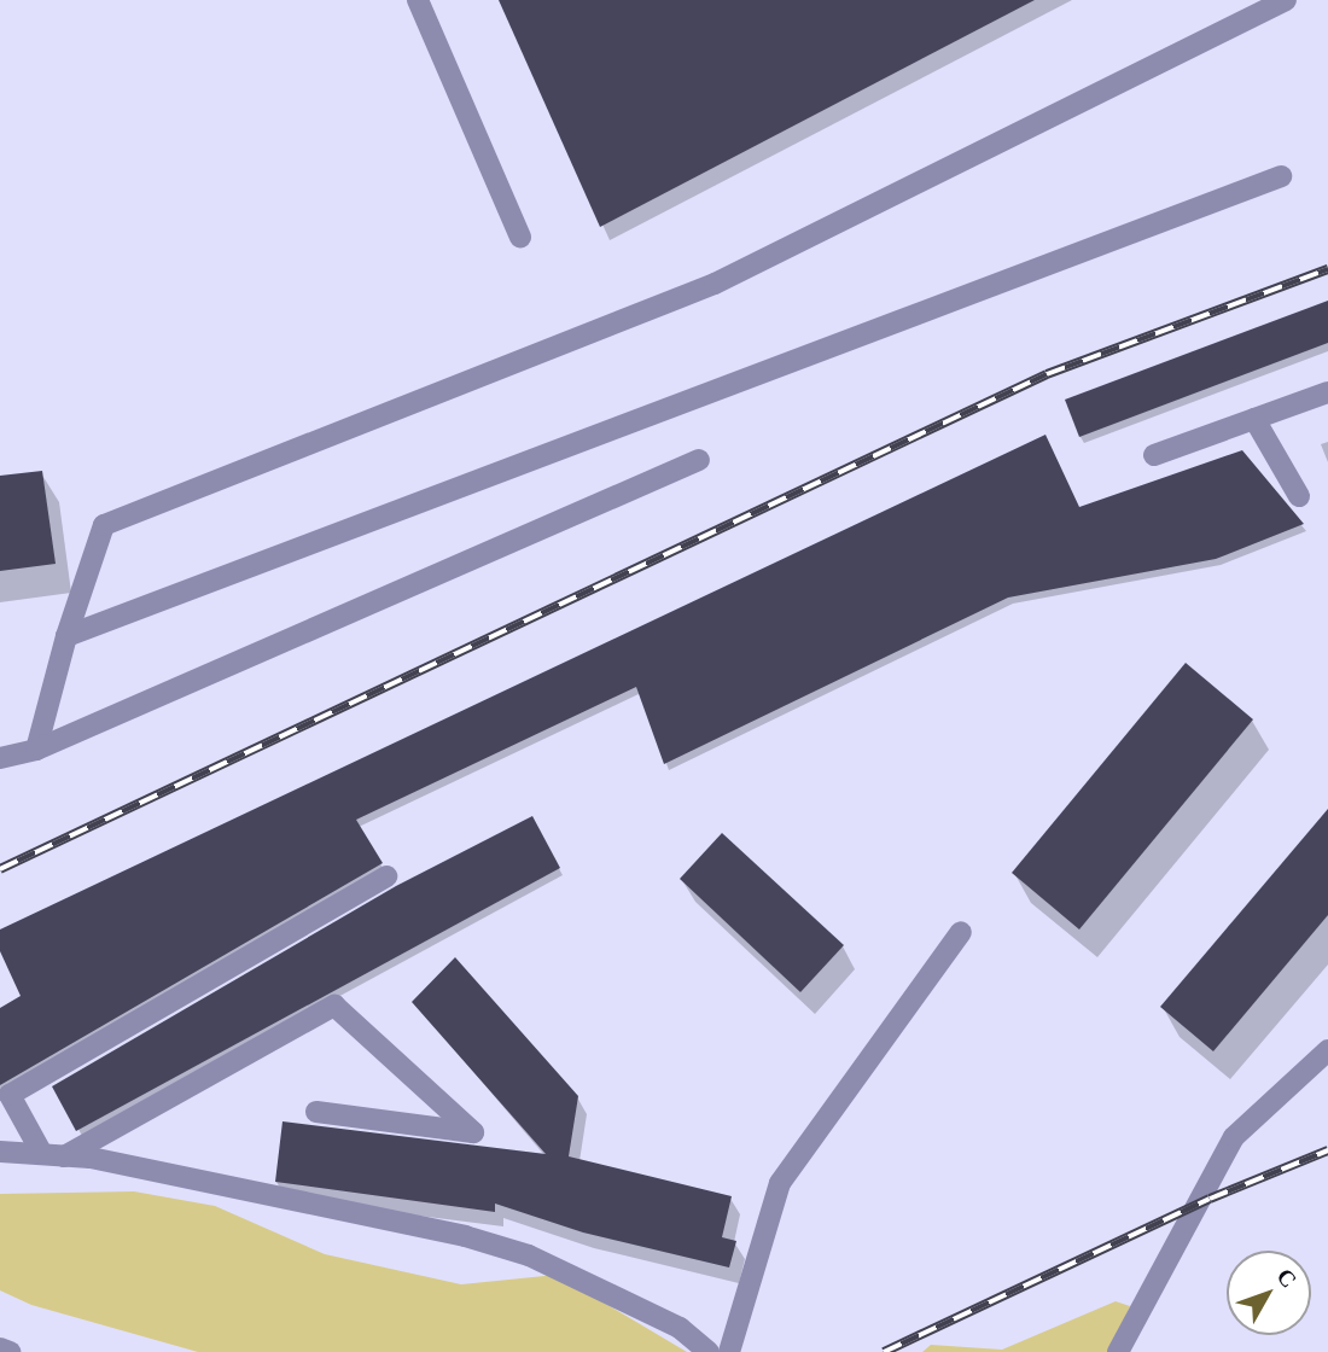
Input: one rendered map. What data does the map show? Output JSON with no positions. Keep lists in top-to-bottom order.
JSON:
{
  "north": "top right"
}
